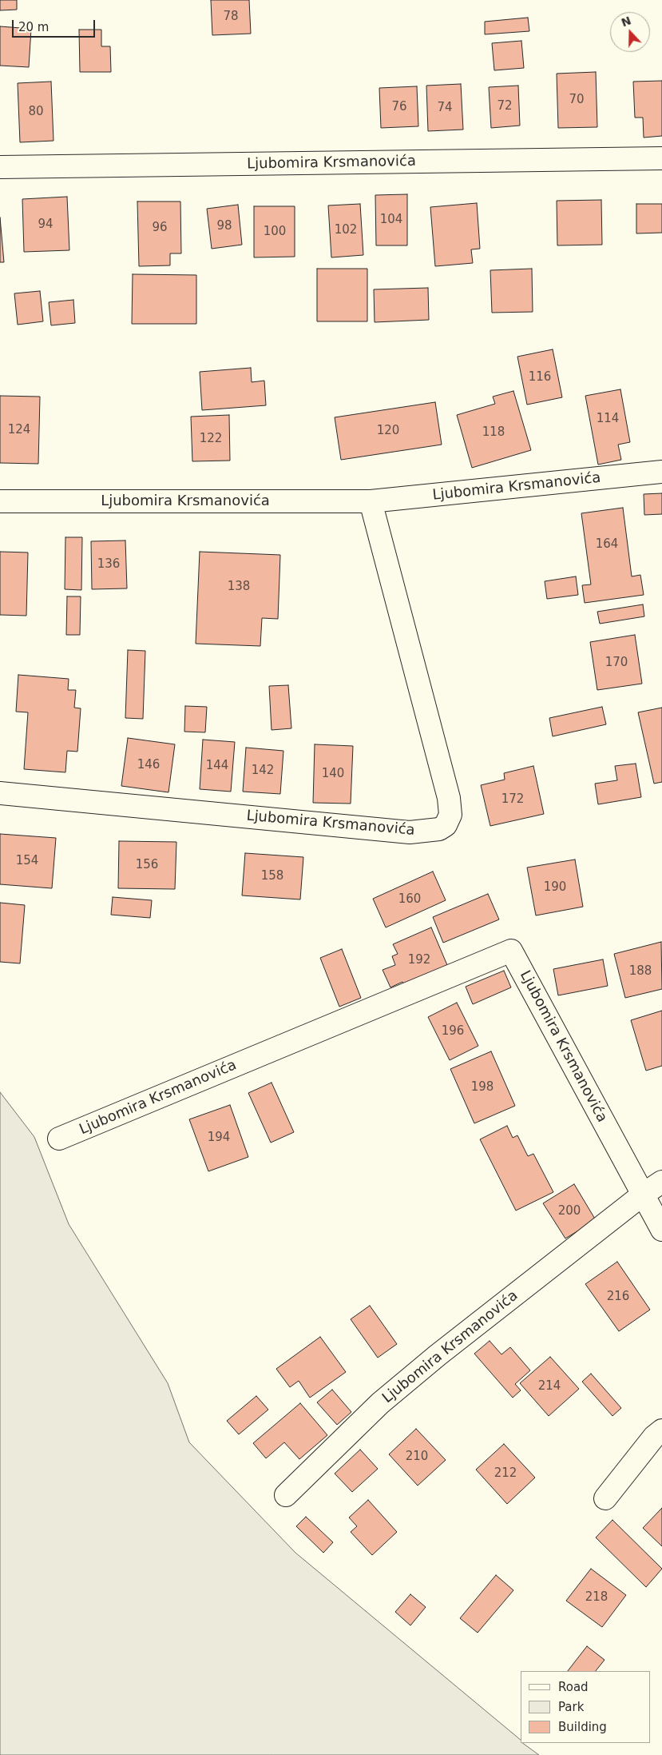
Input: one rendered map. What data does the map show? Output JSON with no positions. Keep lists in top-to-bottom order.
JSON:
{
  "streets": {
    "street": ["Ljubomira Krsmanovića"]
  },
  "house_numbers": [
    "78",
    "70",
    "72",
    "76",
    "74",
    "80",
    "104",
    "94",
    "98",
    "96",
    "102",
    "100",
    "116",
    "114",
    "124",
    "120",
    "118",
    "122",
    "164",
    "136",
    "138",
    "170",
    "146",
    "144",
    "142",
    "140",
    "172",
    "154",
    "156",
    "158",
    "190",
    "160",
    "192",
    "188",
    "196",
    "198",
    "194",
    "200",
    "216",
    "214",
    "210",
    "212",
    "218"
  ],
  "legend": ["Road", "Park", "Building"],
  "scale_bar": "20 m",
  "north": "top"
}
